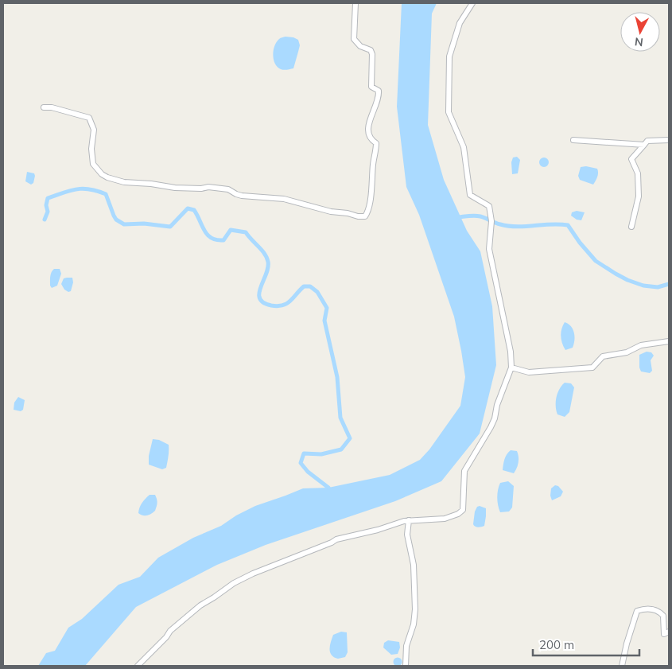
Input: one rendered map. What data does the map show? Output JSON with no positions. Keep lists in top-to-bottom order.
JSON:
{
  "scale_bar": "200 m",
  "north": "bottom"
}
